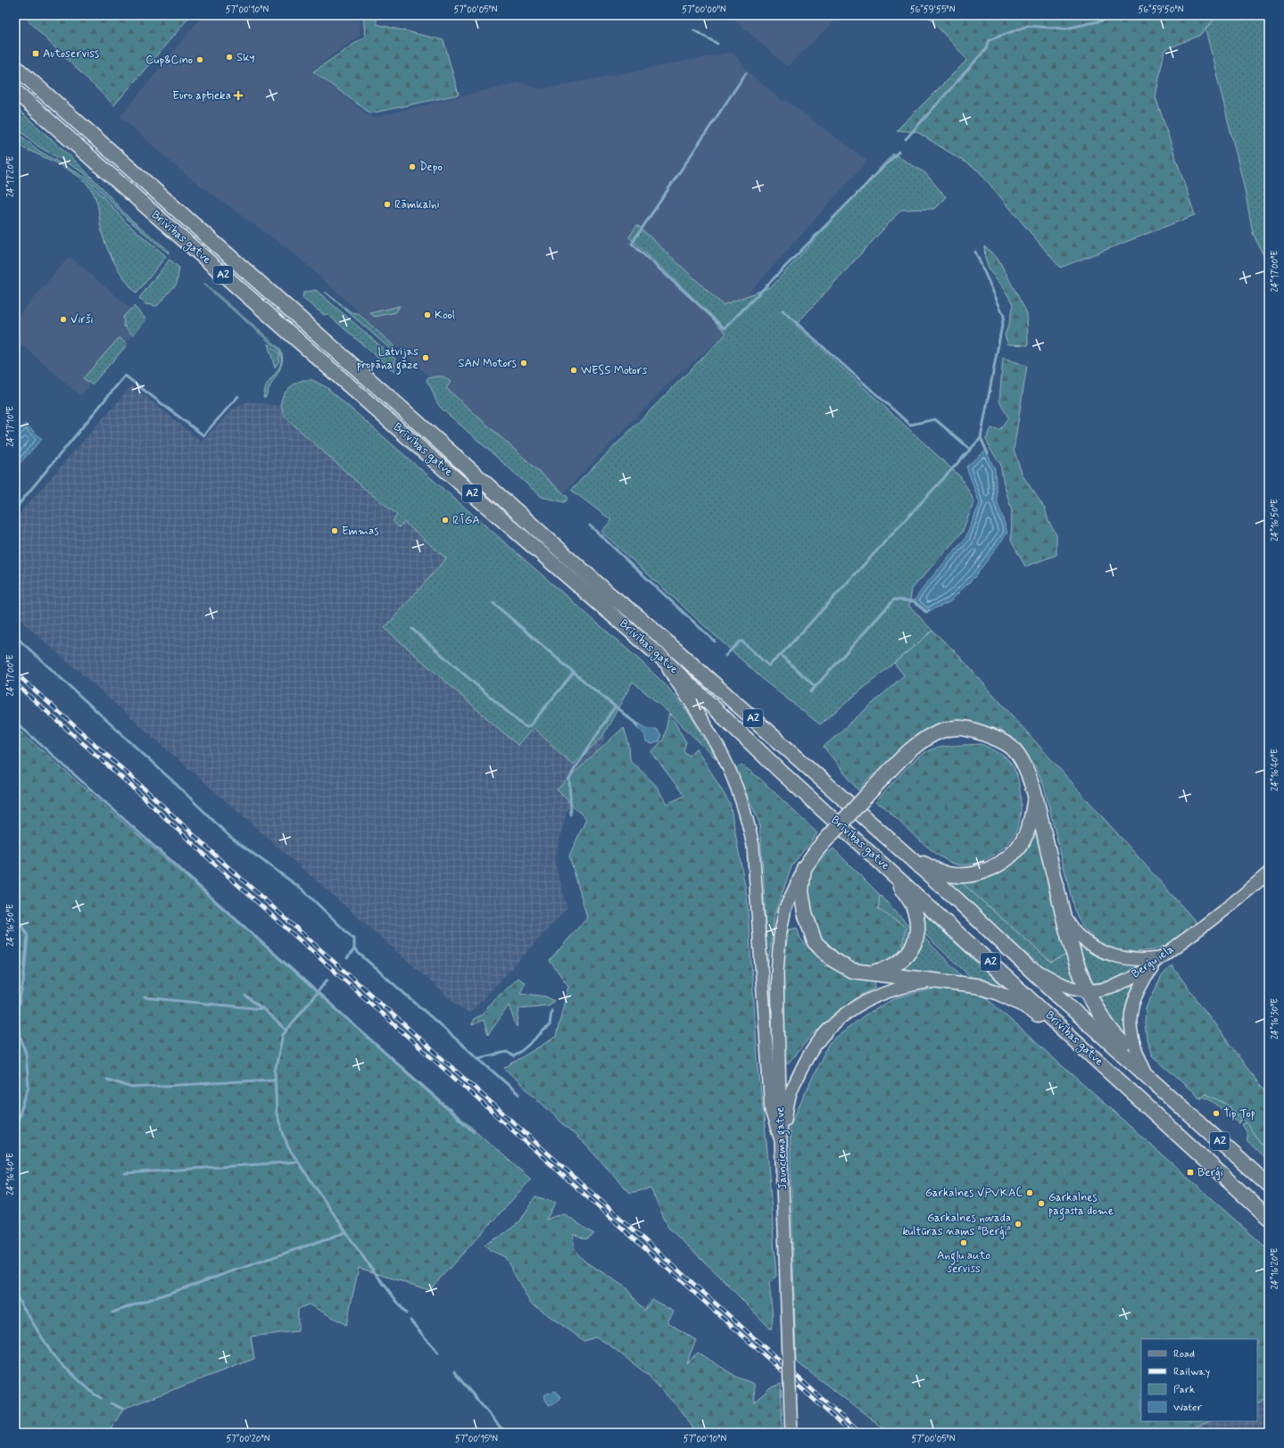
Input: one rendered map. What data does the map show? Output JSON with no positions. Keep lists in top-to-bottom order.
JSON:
{
  "streets": {
    "highway": ["Brīvības gatve", "A2"],
    "main road": ["Berģu iela", "Jaunciema gatve"]
  },
  "crossings": [
    ["Brīvības gatve", "Berģu iela"]
  ],
  "places": {
    "transit": ["Autoserviss", "Berģi"],
    "other": [
      "Sky",
      "Cup&Cino",
      "Depo",
      "Rāmkalni",
      "Kool",
      "Virši",
      "Latvijas propāna gāze",
      "SAN Motors",
      "WESS Motors",
      "RĪGA",
      "Emmas",
      "Tip Top",
      "Garkalnes VPVKAC",
      "Garkalnes pagasta dome",
      "Garkalnes novada kultūras nams \"Berģi\"",
      "Angļu auto serviss"
    ],
    "health": ["Euro aptieka"]
  },
  "legend": [
    "Road",
    "Railway",
    "Park",
    "Water"
  ],
  "coordinates": [
    "57°00'10\"N",
    "57°00'05\"N",
    "57°00'00\"N",
    "56°59'55\"N",
    "56°59'50\"N",
    "24°17'20\"E",
    "24°17'00\"E",
    "24°17'10\"E",
    "24°16'50\"E",
    "24°16'40\"E",
    "24°16'30\"E",
    "24°16'20\"E",
    "57°00'20\"N",
    "57°00'15\"N"
  ]
}
